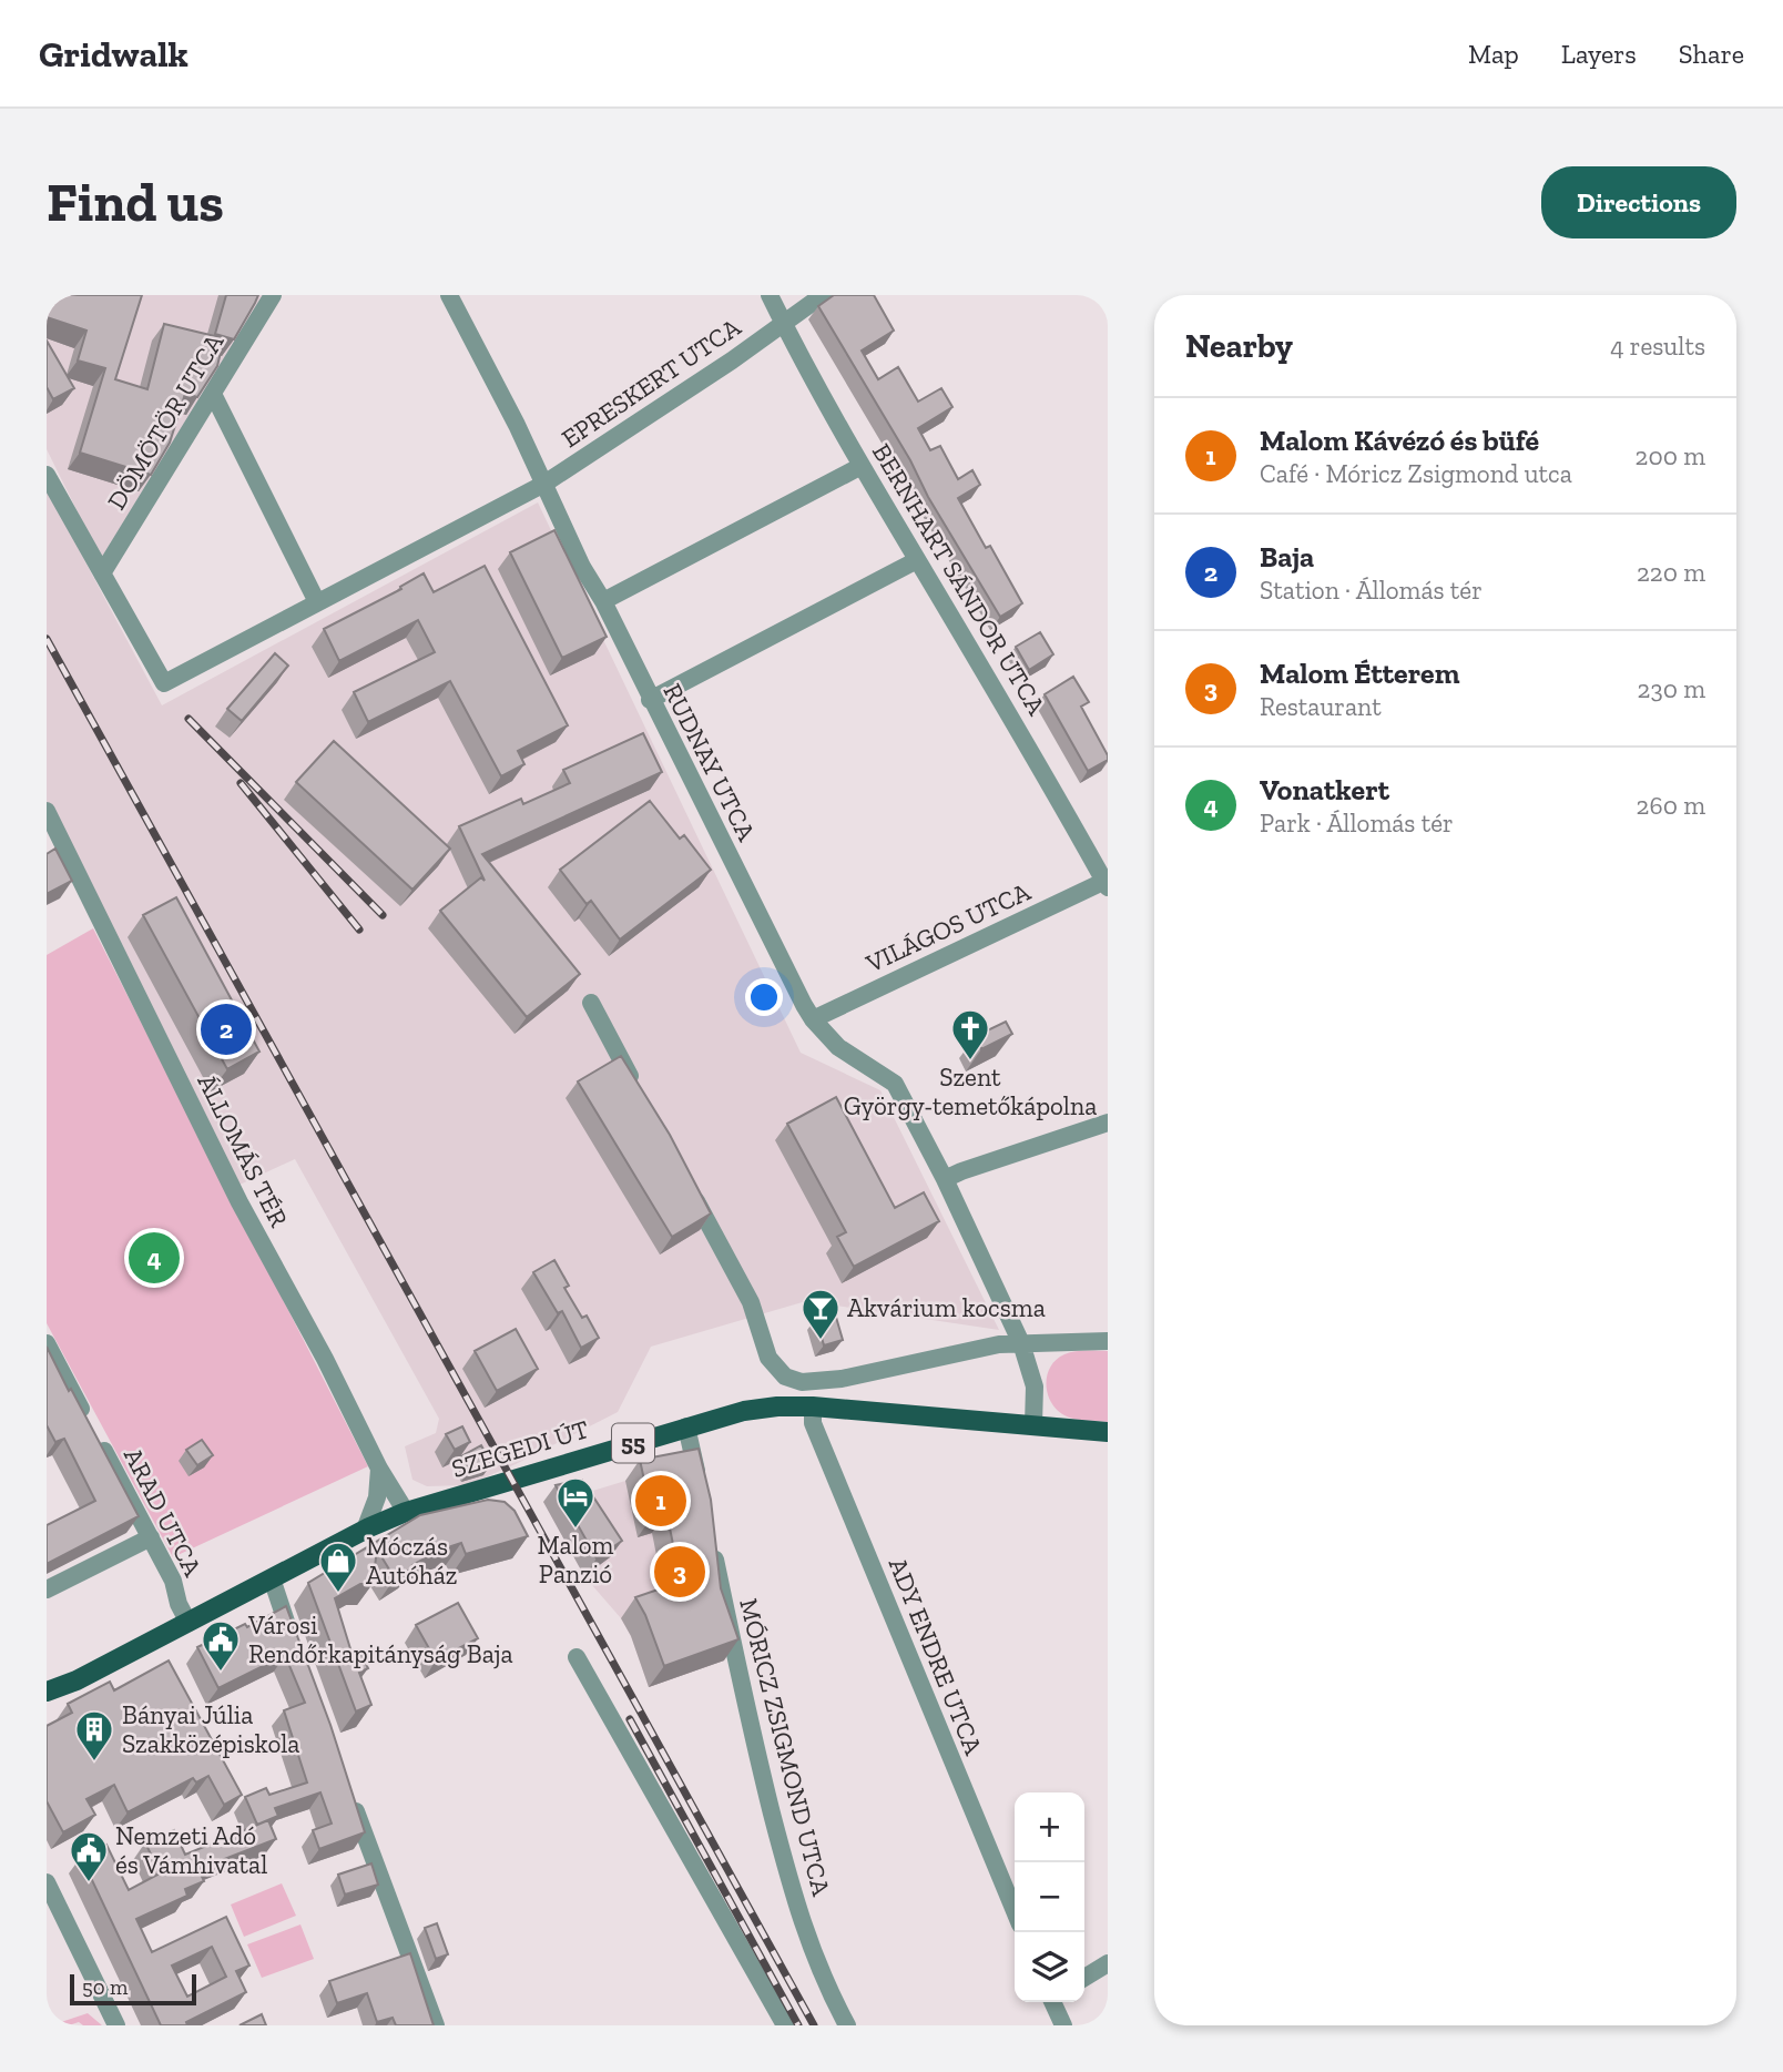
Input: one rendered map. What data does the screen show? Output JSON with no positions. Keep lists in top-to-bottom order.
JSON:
{
  "streets": {
    "main road": ["55", "SZEGEDI ÚT"],
    "street": [
      "EPRESKERT UTCA",
      "DÖMÖTÖR UTCA",
      "BERNHART SÁNDOR UTCA",
      "RUDNAY UTCA",
      "VILÁGOS UTCA",
      "ÁLLOMÁS TÉR",
      "ARAD UTCA",
      "ADY ENDRE UTCA",
      "MÓRICZ ZSIGMOND UTCA"
    ]
  },
  "crossings": [
    ["EPRESKERT UTCA", "BERNHART SÁNDOR UTCA"],
    ["EPRESKERT UTCA", "RUDNAY UTCA"],
    ["BERNHART SÁNDOR UTCA", "VILÁGOS UTCA"],
    ["RUDNAY UTCA", "VILÁGOS UTCA"],
    ["RUDNAY UTCA", "SZEGEDI ÚT"],
    ["ÁLLOMÁS TÉR", "SZEGEDI ÚT"],
    ["SZEGEDI ÚT", "ARAD UTCA"],
    ["SZEGEDI ÚT", "ADY ENDRE UTCA"]
  ],
  "places": {
    "church": ["Szent György-temetőkápolna"],
    "bar": ["Akvárium kocsma"],
    "hotel": ["Malom Panzió"],
    "shop": ["Móczás Autóház"],
    "public building": ["Városi Rendőrkapitányság Baja", "Nemzeti Adó és Vámhivatal"],
    "building": ["Bányai Júlia Szakközépiskola"]
  },
  "scale_bar": "50 m",
  "page": {
    "header": "Gridwalk",
    "nav": ["Map", "Layers", "Share"],
    "buttons": "Directions",
    "title": "Find us",
    "heading": ["Nearby", "4 results"],
    "list": [
      {
        "mark": "1",
        "name": "Malom Kávézó és büfé",
        "note": "Café · Móricz Zsigmond utca",
        "value": "200 m"
      },
      {
        "mark": "2",
        "name": "Baja",
        "note": "Station · Állomás tér",
        "value": "220 m"
      },
      {
        "mark": "3",
        "name": "Malom Étterem",
        "note": "Restaurant",
        "value": "230 m"
      },
      {
        "mark": "4",
        "name": "Vonatkert",
        "note": "Park · Állomás tér",
        "value": "260 m"
      }
    ],
    "pins": [
      "2",
      "4",
      "1",
      "3"
    ],
    "map_buttons": ["+", "−"],
    "scale": "50 m"
  }
}
